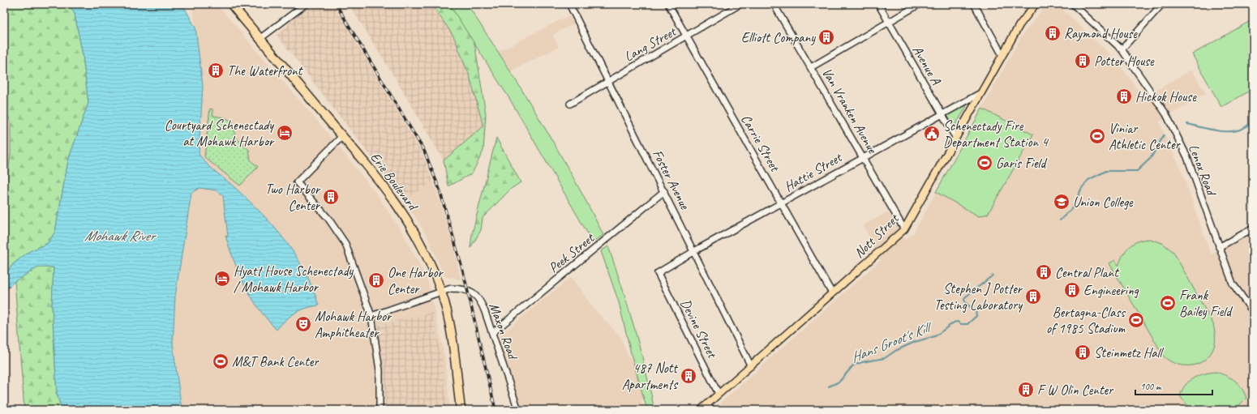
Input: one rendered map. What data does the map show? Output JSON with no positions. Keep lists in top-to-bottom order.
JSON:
{
  "streets": {
    "highway": ["Erie Boulevard"],
    "main road": ["Nott Street"],
    "street": [
      "Lang Street",
      "Avenue A",
      "Van Vranken Avenue",
      "Carrie Street",
      "Lenox Road",
      "Hattie Street",
      "Foster Avenue",
      "Peek Street",
      "Devine Street",
      "Maxon Road"
    ]
  },
  "crossings": [
    ["Lang Street", "Carrie Street"],
    ["Lang Street", "Foster Avenue"],
    ["Avenue A", "Hattie Street"],
    ["Avenue A", "Nott Street"],
    ["Van Vranken Avenue", "Hattie Street"],
    ["Van Vranken Avenue", "Nott Street"],
    ["Carrie Street", "Hattie Street"],
    ["Carrie Street", "Nott Street"],
    ["Hattie Street", "Foster Avenue"],
    ["Hattie Street", "Nott Street"],
    ["Hattie Street", "Devine Street"],
    ["Foster Avenue", "Nott Street"],
    ["Foster Avenue", "Peek Street"],
    ["Erie Boulevard", "Maxon Road"],
    ["Nott Street", "Devine Street"],
    ["Peek Street", "Maxon Road"]
  ],
  "water": ["Mohawk River", "Hans Groot's Kill"],
  "places": {
    "building": [
      "Raymond House",
      "Elliott Company",
      "Potter House",
      "The Waterfront",
      "Hickok House",
      "Two Harbor Center",
      "Central Plant",
      "One Harbor Center",
      "Engineering",
      "Stephen J Potter Testing Laboratory",
      "Steinmetz Hall",
      "487 Nott Apartments",
      "F W Olin Center"
    ],
    "hotel": ["Courtyard Schenectady at Mohawk Harbor", "Hyatt House Schenectady / Mohawk Harbor"],
    "public building": ["Schenectady Fire Department Station 4"],
    "sports": [
      "Viniar Athletic Center",
      "Garis Field",
      "Frank Bailey Field",
      "Bertagna-Class of 1985 Stadium",
      "M&T Bank Center"
    ],
    "school or university": ["Union College"],
    "theatre": ["Mohawk Harbor Amphitheater"]
  },
  "scale_bar": "100 m"
}
